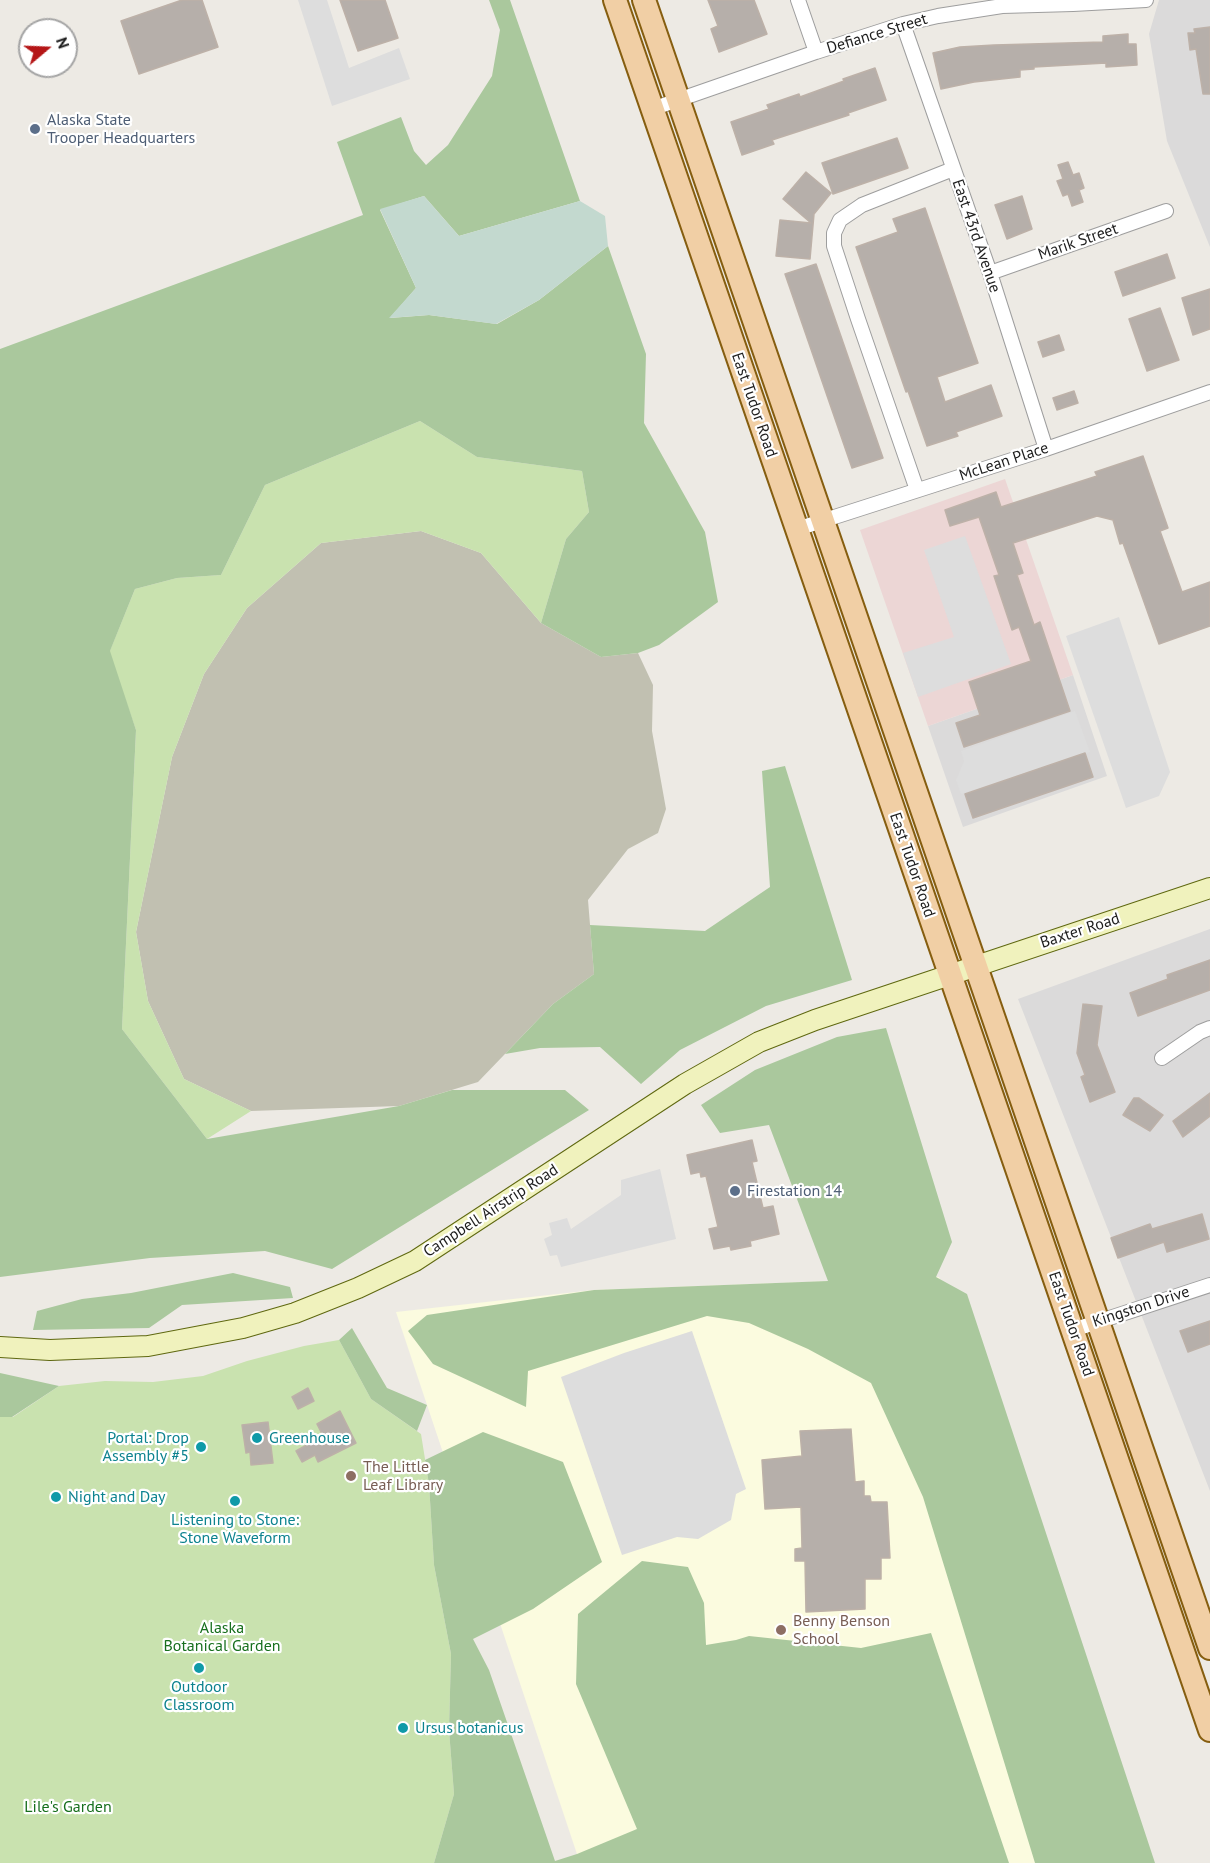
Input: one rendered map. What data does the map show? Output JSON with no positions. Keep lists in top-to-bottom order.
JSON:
{
  "streets": {
    "main road": ["East Tudor Road"],
    "street": [
      "Defiance Street",
      "East 43rd Avenue",
      "Marik Street",
      "McLean Place",
      "Baxter Road",
      "Campbell Airstrip Road",
      "Kingston Drive"
    ]
  },
  "crossings": [
    ["Defiance Street", "East 43rd Avenue"],
    ["Defiance Street", "East Tudor Road"],
    ["East 43rd Avenue", "Marik Street"],
    ["East 43rd Avenue", "McLean Place"],
    ["East Tudor Road", "McLean Place"],
    ["East Tudor Road", "Baxter Road"],
    ["East Tudor Road", "Campbell Airstrip Road"],
    ["East Tudor Road", "Kingston Drive"],
    ["Baxter Road", "Campbell Airstrip Road"]
  ],
  "parks": ["Alaska Botanical Garden", "Lile's Garden"],
  "places": [
    "Alaska State Trooper Headquarters",
    "Firestation 14",
    "Greenhouse",
    "Portal: Drop Assembly #5",
    "The Little Leaf Library",
    "Night and Day",
    "Listening to Stone: Stone Waveform",
    "Benny Benson School",
    "Outdoor Classroom",
    "Ursus botanicus"
  ],
  "north": "right"
}
